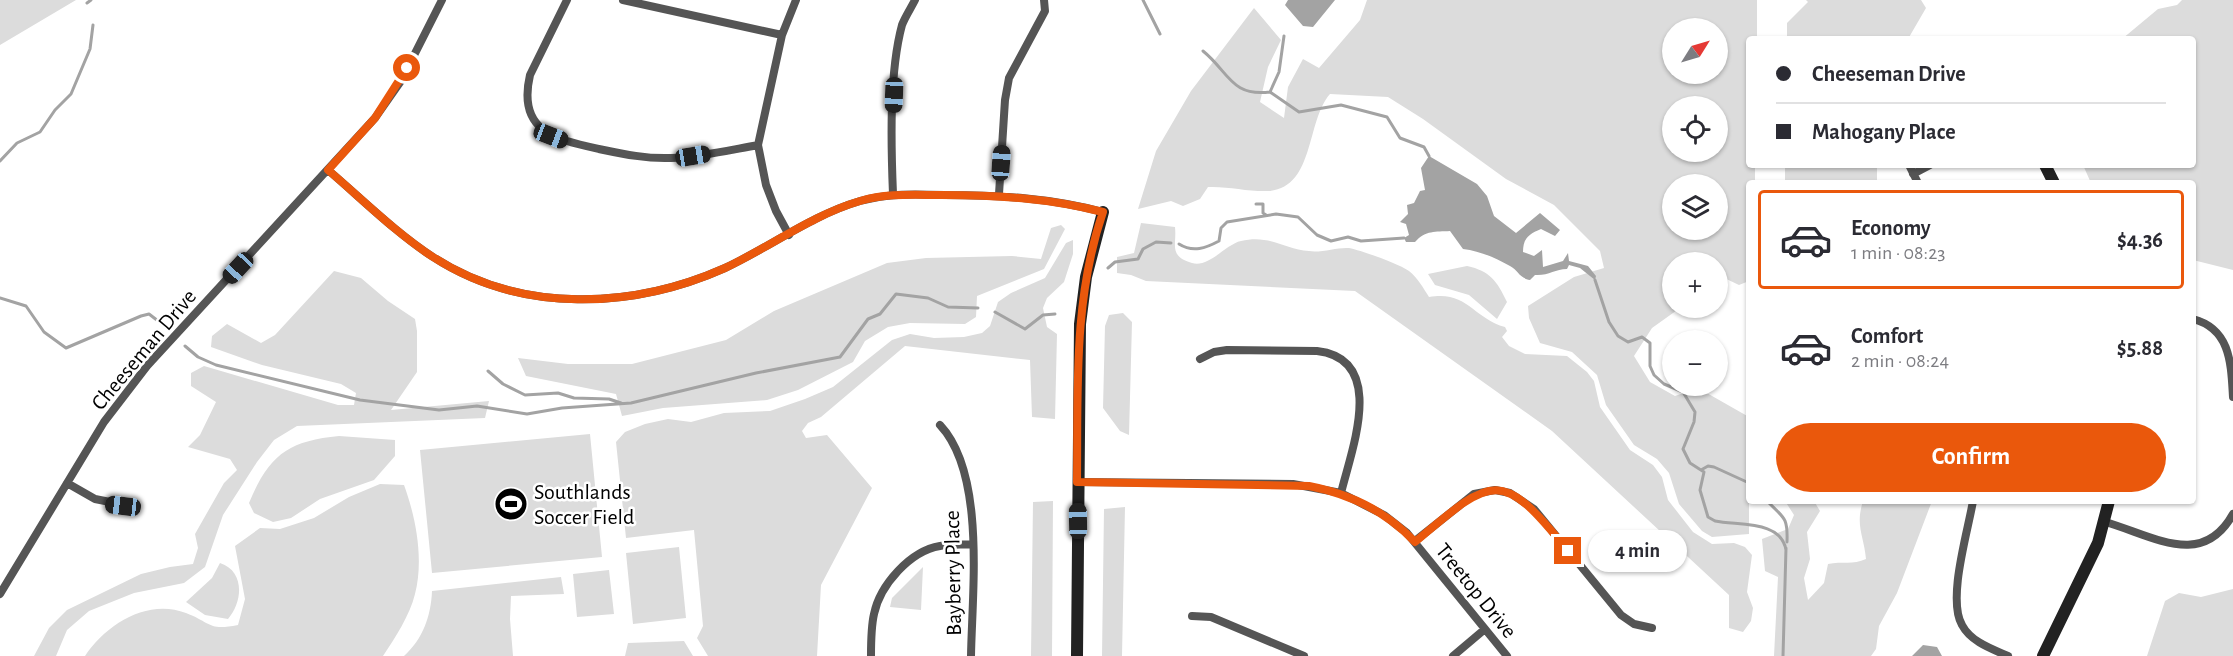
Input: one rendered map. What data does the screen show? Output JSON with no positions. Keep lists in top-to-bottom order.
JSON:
{
  "streets": {
    "street": ["Cheeseman Drive", "Bayberry Place", "Treetop Drive"]
  },
  "places": {
    "sports": ["Southlands Soccer Field"]
  },
  "north": "top right",
  "page": {
    "map_buttons": ["+", "−"],
    "banner": ["Cheeseman Drive", "Mahogany Place"],
    "list": [
      {
        "name": "Economy",
        "note": "1 min · 08:23",
        "value": "$4.36"
      },
      {
        "name": "Comfort",
        "note": "2 min · 08:24",
        "value": "$5.88"
      }
    ],
    "buttons": "Confirm",
    "bubble": "4 min"
  }
}
